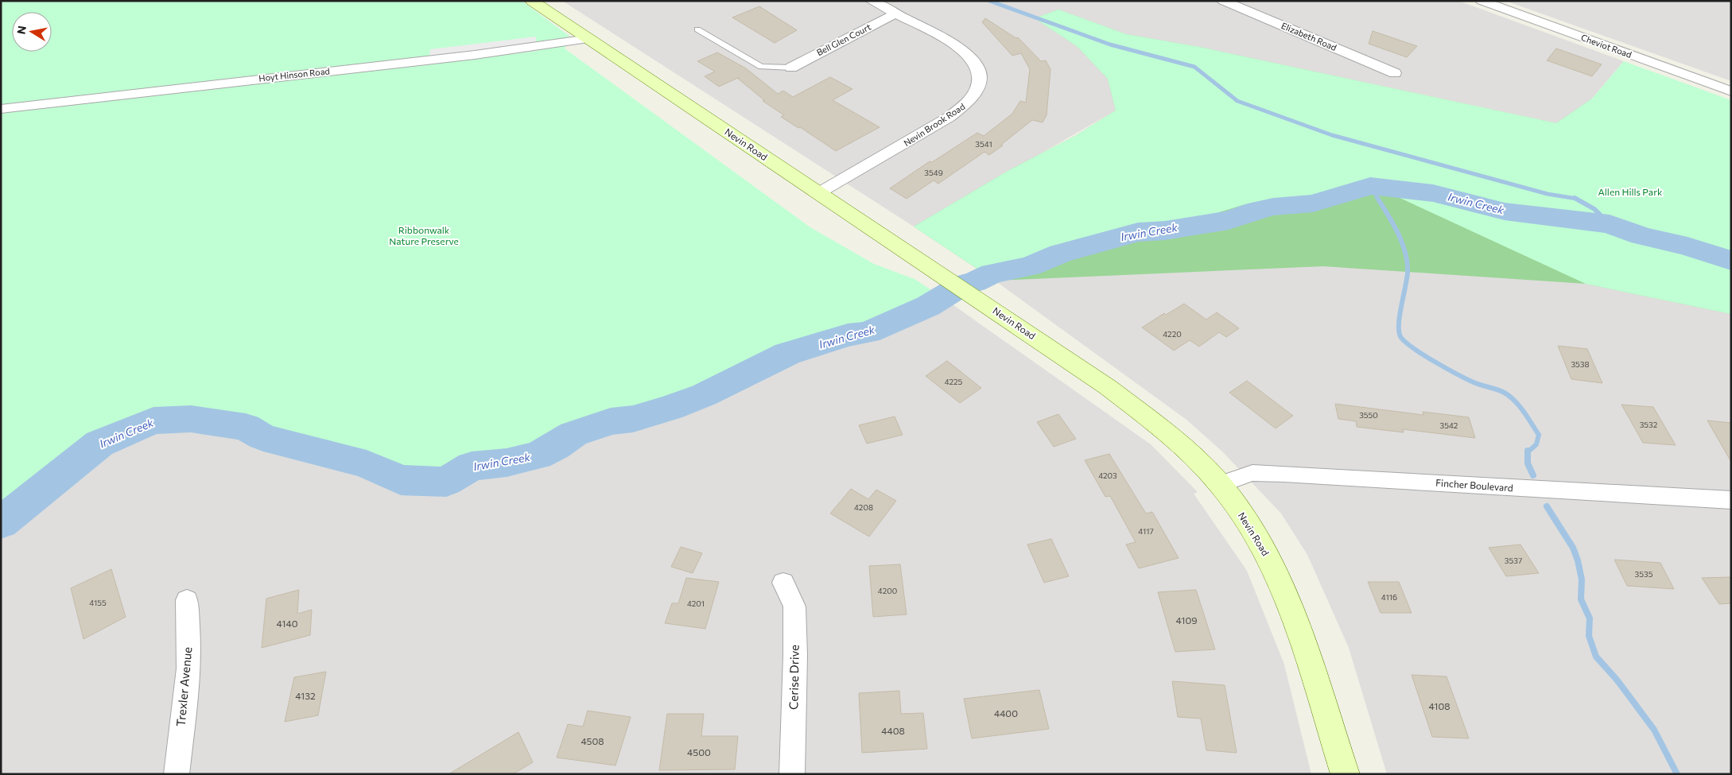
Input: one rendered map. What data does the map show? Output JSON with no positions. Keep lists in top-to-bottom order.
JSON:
{
  "streets": {
    "main road": ["Nevin Road"],
    "street": [
      "Elizabeth Road",
      "Bell Glen Court",
      "Cheviot Road",
      "Hoyt Hinson Road",
      "Nevin Brook Road",
      "Fincher Boulevard",
      "Cerise Drive",
      "Trexler Avenue"
    ]
  },
  "crossings": [
    ["Bell Glen Court", "Nevin Brook Road"],
    ["Hoyt Hinson Road", "Nevin Road"],
    ["Nevin Brook Road", "Nevin Road"],
    ["Nevin Road", "Fincher Boulevard"]
  ],
  "water": ["Irwin Creek"],
  "parks": ["Allen Hills Park", "Ribbonwalk Nature Preserve"],
  "house_numbers": [
    "3541",
    "3549",
    "4220",
    "3538",
    "4225",
    "3550",
    "3532",
    "3542",
    "4203",
    "4208",
    "4117",
    "3537",
    "3535",
    "4200",
    "4116",
    "4155",
    "4201",
    "4109",
    "4140",
    "4132",
    "4108",
    "4400",
    "4408",
    "4508",
    "4500"
  ],
  "north": "left"
}
